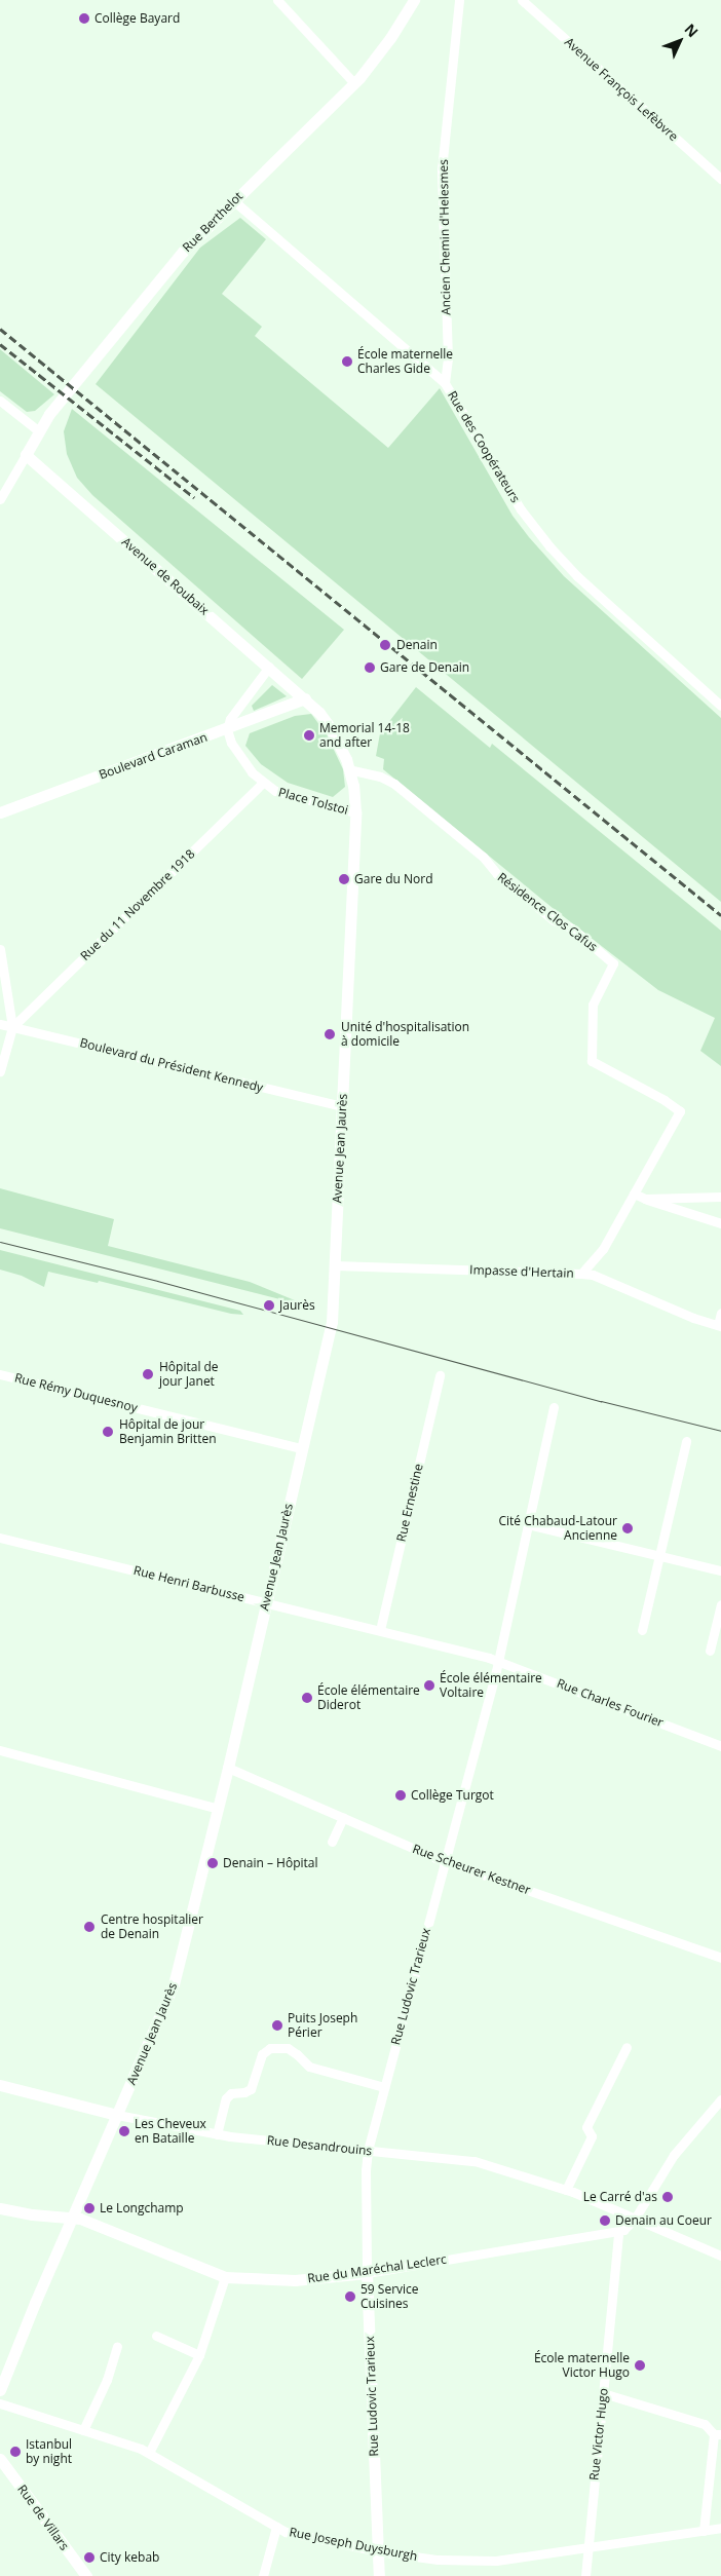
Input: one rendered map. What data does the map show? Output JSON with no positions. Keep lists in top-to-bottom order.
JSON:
{
  "streets": {
    "street": [
      "Avenue François Lefèbvre",
      "Rue Berthelot",
      "Ancien Chemin d'Helesmes",
      "Rue des Coopérateurs",
      "Avenue de Roubaix",
      "Boulevard Caraman",
      "Place Tolstoi",
      "Rue du 11 Novembre 1918",
      "Résidence Clos Cafus",
      "Boulevard du Président Kennedy",
      "Avenue Jean Jaurès",
      "Impasse d'Hertain",
      "Rue Rémy Duquesnoy",
      "Rue Ernestine",
      "Rue Henri Barbusse",
      "Rue Charles Fourier",
      "Rue Scheurer Kestner",
      "Rue Ludovic Trarieux",
      "Rue Desandrouins",
      "Rue du Maréchal Leclerc",
      "Rue Victor Hugo",
      "Rue de Villars",
      "Rue Joseph Duysburgh"
    ]
  },
  "crossings": [
    ["Rue Berthelot", "Rue des Coopérateurs"],
    ["Rue Berthelot", "Avenue de Roubaix"],
    ["Ancien Chemin d'Helesmes", "Rue des Coopérateurs"],
    ["Avenue de Roubaix", "Boulevard Caraman"],
    ["Avenue de Roubaix", "Avenue Jean Jaurès"],
    ["Boulevard Caraman", "Place Tolstoi"],
    ["Boulevard Caraman", "Avenue Jean Jaurès"],
    ["Place Tolstoi", "Rue du 11 Novembre 1918"],
    ["Place Tolstoi", "Avenue Jean Jaurès"],
    ["Rue du 11 Novembre 1918", "Boulevard du Président Kennedy"],
    ["Résidence Clos Cafus", "Avenue Jean Jaurès"],
    ["Résidence Clos Cafus", "Impasse d'Hertain"],
    ["Boulevard du Président Kennedy", "Avenue Jean Jaurès"],
    ["Avenue Jean Jaurès", "Impasse d'Hertain"],
    ["Avenue Jean Jaurès", "Rue Rémy Duquesnoy"],
    ["Avenue Jean Jaurès", "Rue Henri Barbusse"],
    ["Avenue Jean Jaurès", "Rue Scheurer Kestner"],
    ["Avenue Jean Jaurès", "Rue Desandrouins"],
    ["Avenue Jean Jaurès", "Rue du Maréchal Leclerc"],
    ["Rue Ernestine", "Rue Henri Barbusse"],
    ["Rue Henri Barbusse", "Rue Charles Fourier"],
    ["Rue Henri Barbusse", "Rue Ludovic Trarieux"],
    ["Rue Charles Fourier", "Rue Ludovic Trarieux"],
    ["Rue Scheurer Kestner", "Rue Ludovic Trarieux"],
    ["Rue Ludovic Trarieux", "Rue Desandrouins"],
    ["Rue Ludovic Trarieux", "Rue du Maréchal Leclerc"],
    ["Rue Ludovic Trarieux", "Rue Joseph Duysburgh"],
    ["Rue Desandrouins", "Rue du Maréchal Leclerc"],
    ["Rue du Maréchal Leclerc", "Rue Victor Hugo"],
    ["Rue Victor Hugo", "Rue Joseph Duysburgh"]
  ],
  "places": [
    "Collège Bayard",
    "École maternelle Charles Gide",
    "Denain",
    "Gare de Denain",
    "Memorial 14-18 and after",
    "Gare du Nord",
    "Unité d'hospitalisation à domicile",
    "Jaurès",
    "Hôpital de jour Janet",
    "Hôpital de jour Benjamin Britten",
    "Cité Chabaud-Latour Ancienne",
    "École élémentaire Voltaire",
    "École élémentaire Diderot",
    "Collège Turgot",
    "Denain – Hôpital",
    "Centre hospitalier de Denain",
    "Puits Joseph Périer",
    "Les Cheveux en Bataille",
    "Le Carré d'as",
    "Le Longchamp",
    "Denain au Coeur",
    "59 Service Cuisines",
    "École maternelle Victor Hugo",
    "Istanbul by night",
    "City kebab"
  ],
  "north": "top right"
}
